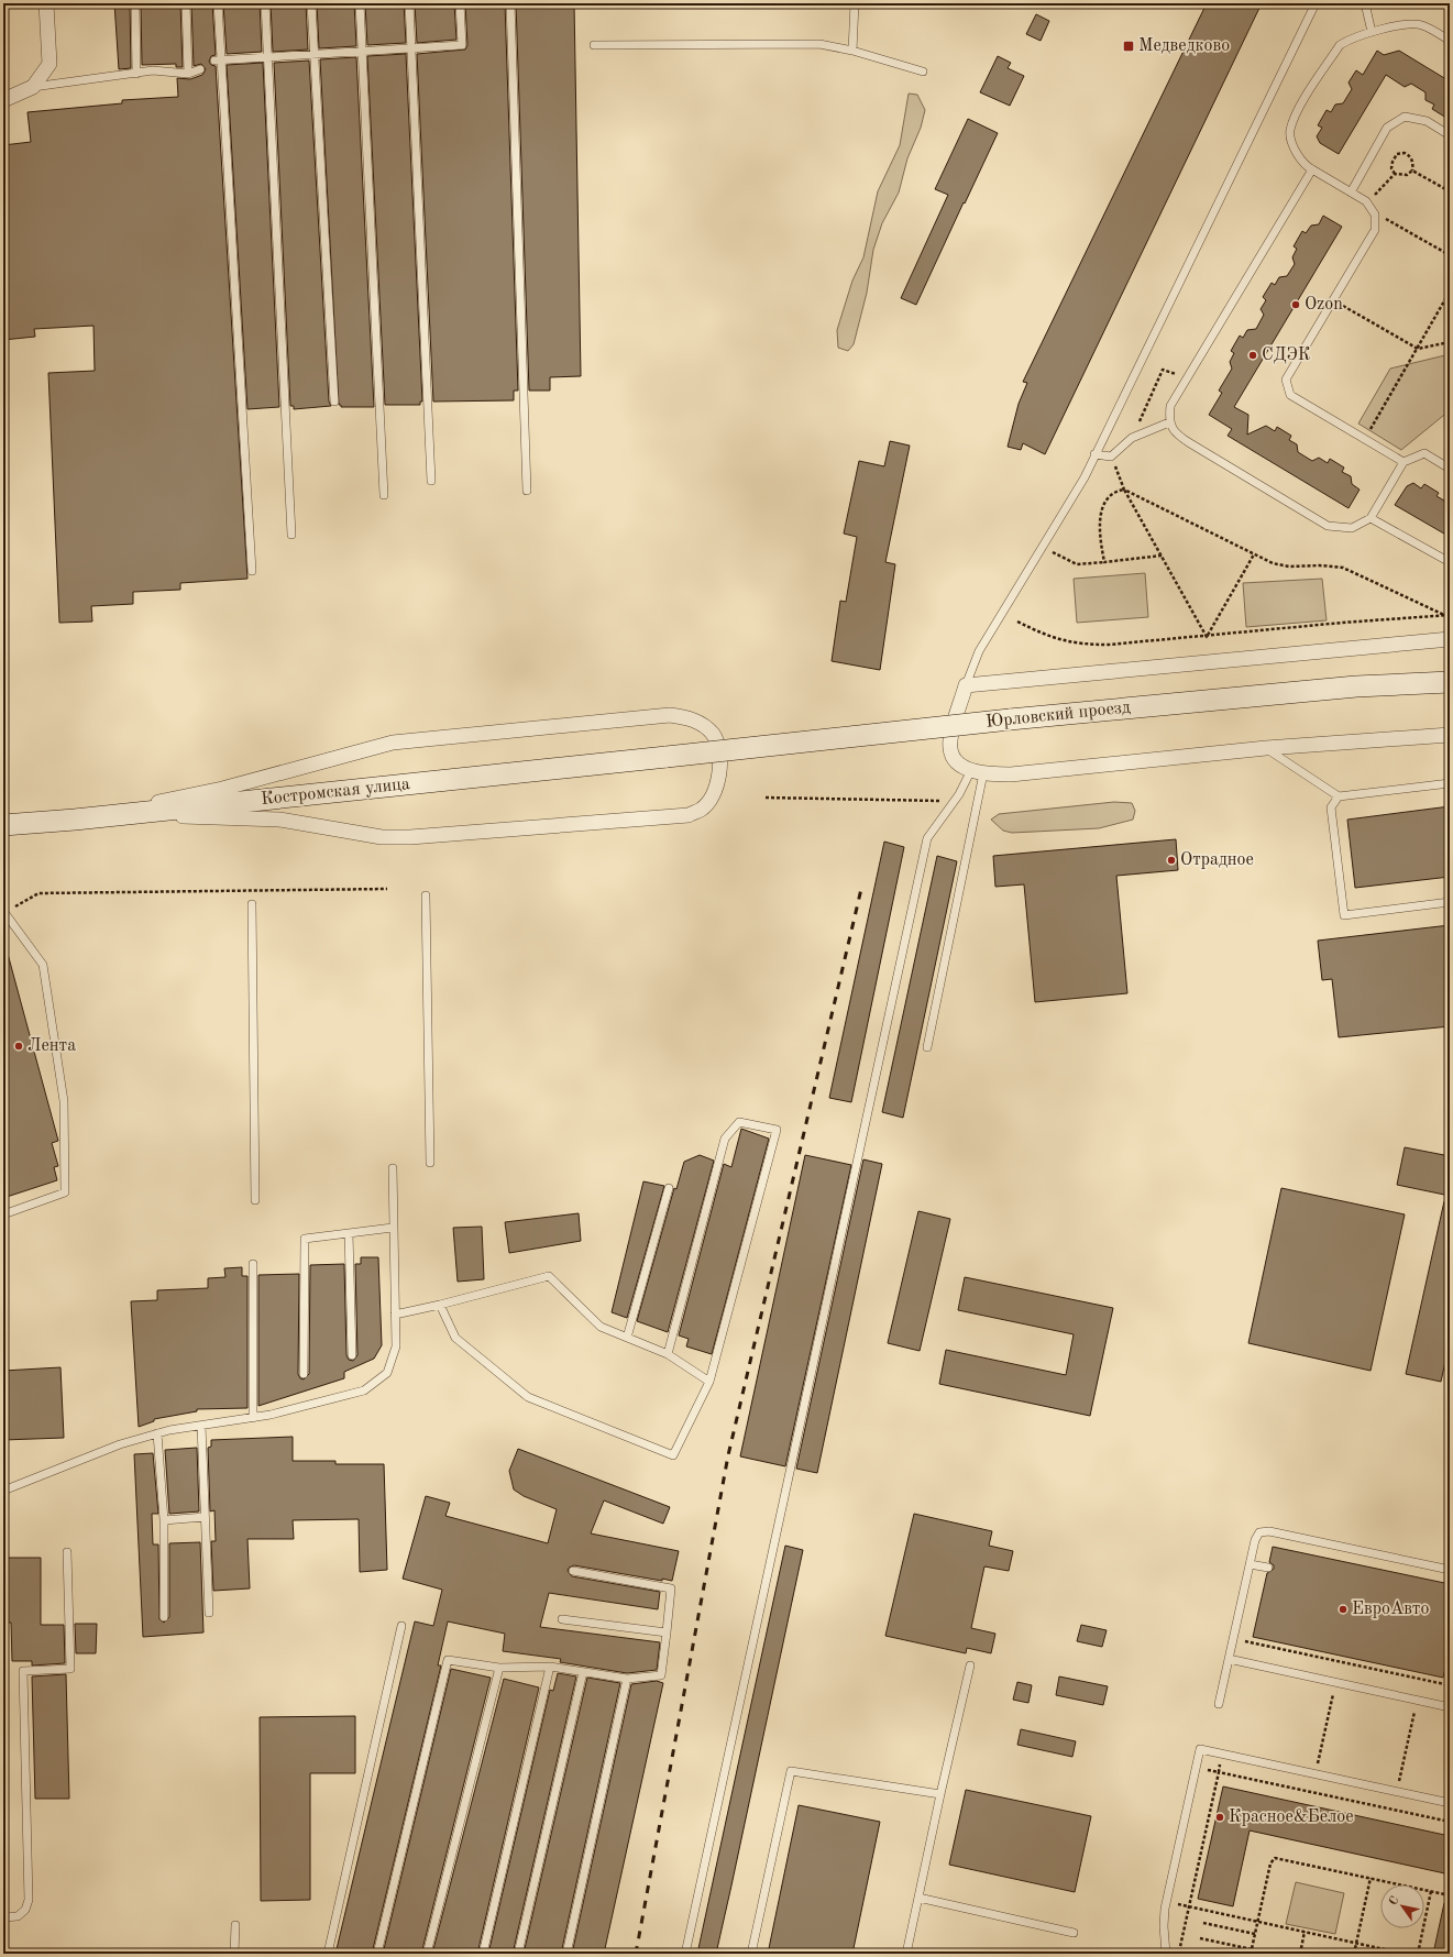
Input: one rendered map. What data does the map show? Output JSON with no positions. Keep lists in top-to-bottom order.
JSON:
{
  "streets": {
    "main road": ["Юрловский проезд", "Костромская улица"]
  },
  "crossings": [
    ["Юрловский проезд", "Костромская улица"]
  ],
  "places": {
    "transit": ["Медведково"],
    "other": [
      "Ozon",
      "СДЭК",
      "Отрадное",
      "Лента",
      "ЕвроАвто",
      "Красное&Белое"
    ]
  },
  "north": "top left"
}
